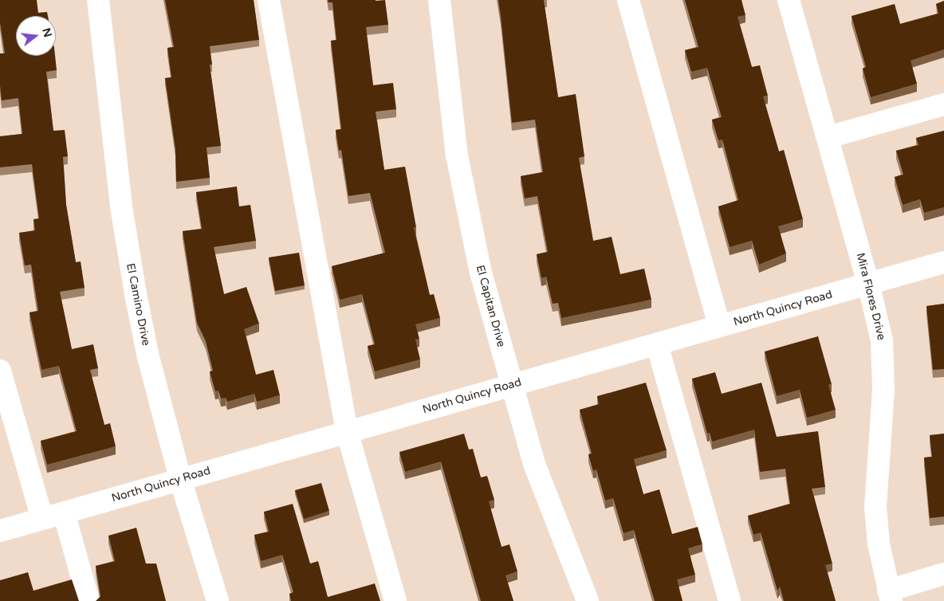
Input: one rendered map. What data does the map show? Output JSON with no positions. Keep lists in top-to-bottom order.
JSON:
{
  "streets": {
    "street": [
      "Mira Flores Drive",
      "El Camino Drive",
      "El Capitan Drive",
      "North Quincy Road"
    ]
  },
  "crossings": [
    ["Mira Flores Drive", "North Quincy Road"],
    ["El Camino Drive", "North Quincy Road"],
    ["El Capitan Drive", "North Quincy Road"]
  ],
  "north": "right"
}
